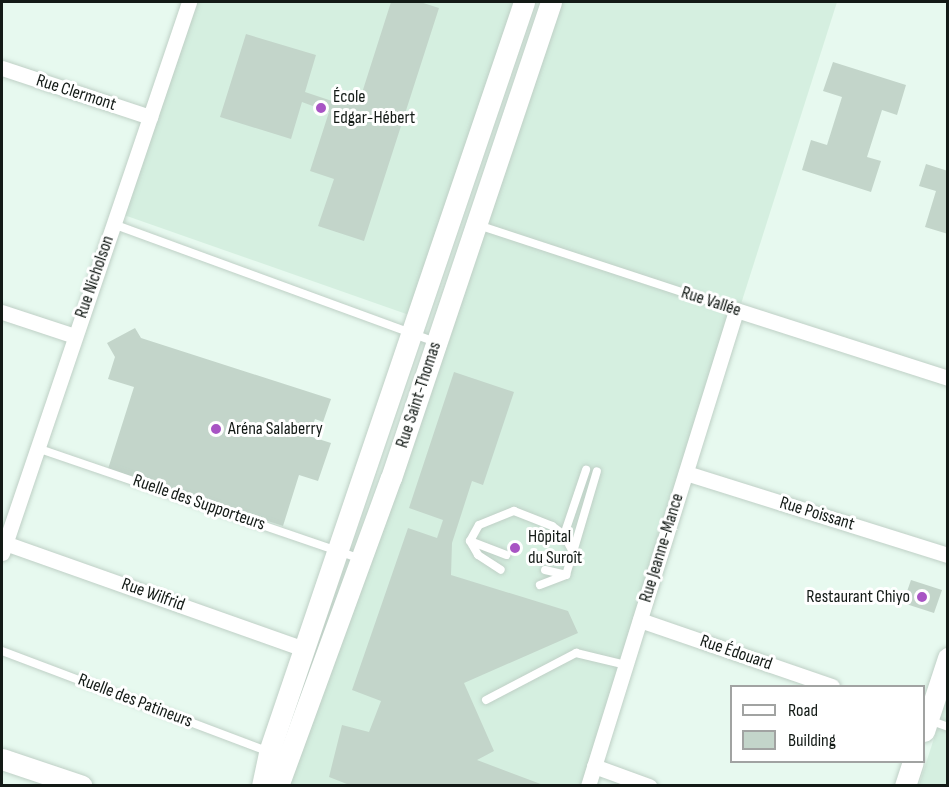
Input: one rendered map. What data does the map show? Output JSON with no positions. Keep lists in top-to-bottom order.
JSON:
{
  "streets": {
    "street": [
      "Rue Clermont",
      "Rue Nicholson",
      "Rue Vallée",
      "Rue Saint-Thomas",
      "Rue Poissant",
      "Rue Jeanne-Mance",
      "Rue Wilfrid",
      "Rue Édouard"
    ],
    "lane": ["Ruelle des Supporteurs", "Ruelle des Patineurs"]
  },
  "crossings": [
    ["Rue Clermont", "Rue Nicholson"],
    ["Rue Nicholson", "Ruelle des Supporteurs"],
    ["Rue Nicholson", "Rue Wilfrid"],
    ["Rue Vallée", "Rue Saint-Thomas"],
    ["Rue Vallée", "Rue Jeanne-Mance"],
    ["Rue Saint-Thomas", "Ruelle des Supporteurs"],
    ["Rue Saint-Thomas", "Rue Wilfrid"],
    ["Rue Saint-Thomas", "Ruelle des Patineurs"],
    ["Rue Poissant", "Rue Jeanne-Mance"],
    ["Rue Jeanne-Mance", "Rue Édouard"]
  ],
  "places": [
    "École Edgar-Hébert",
    "Aréna Salaberry",
    "Hôpital du Suroît",
    "Restaurant Chiyo"
  ],
  "legend": ["Road", "Building"]
}
